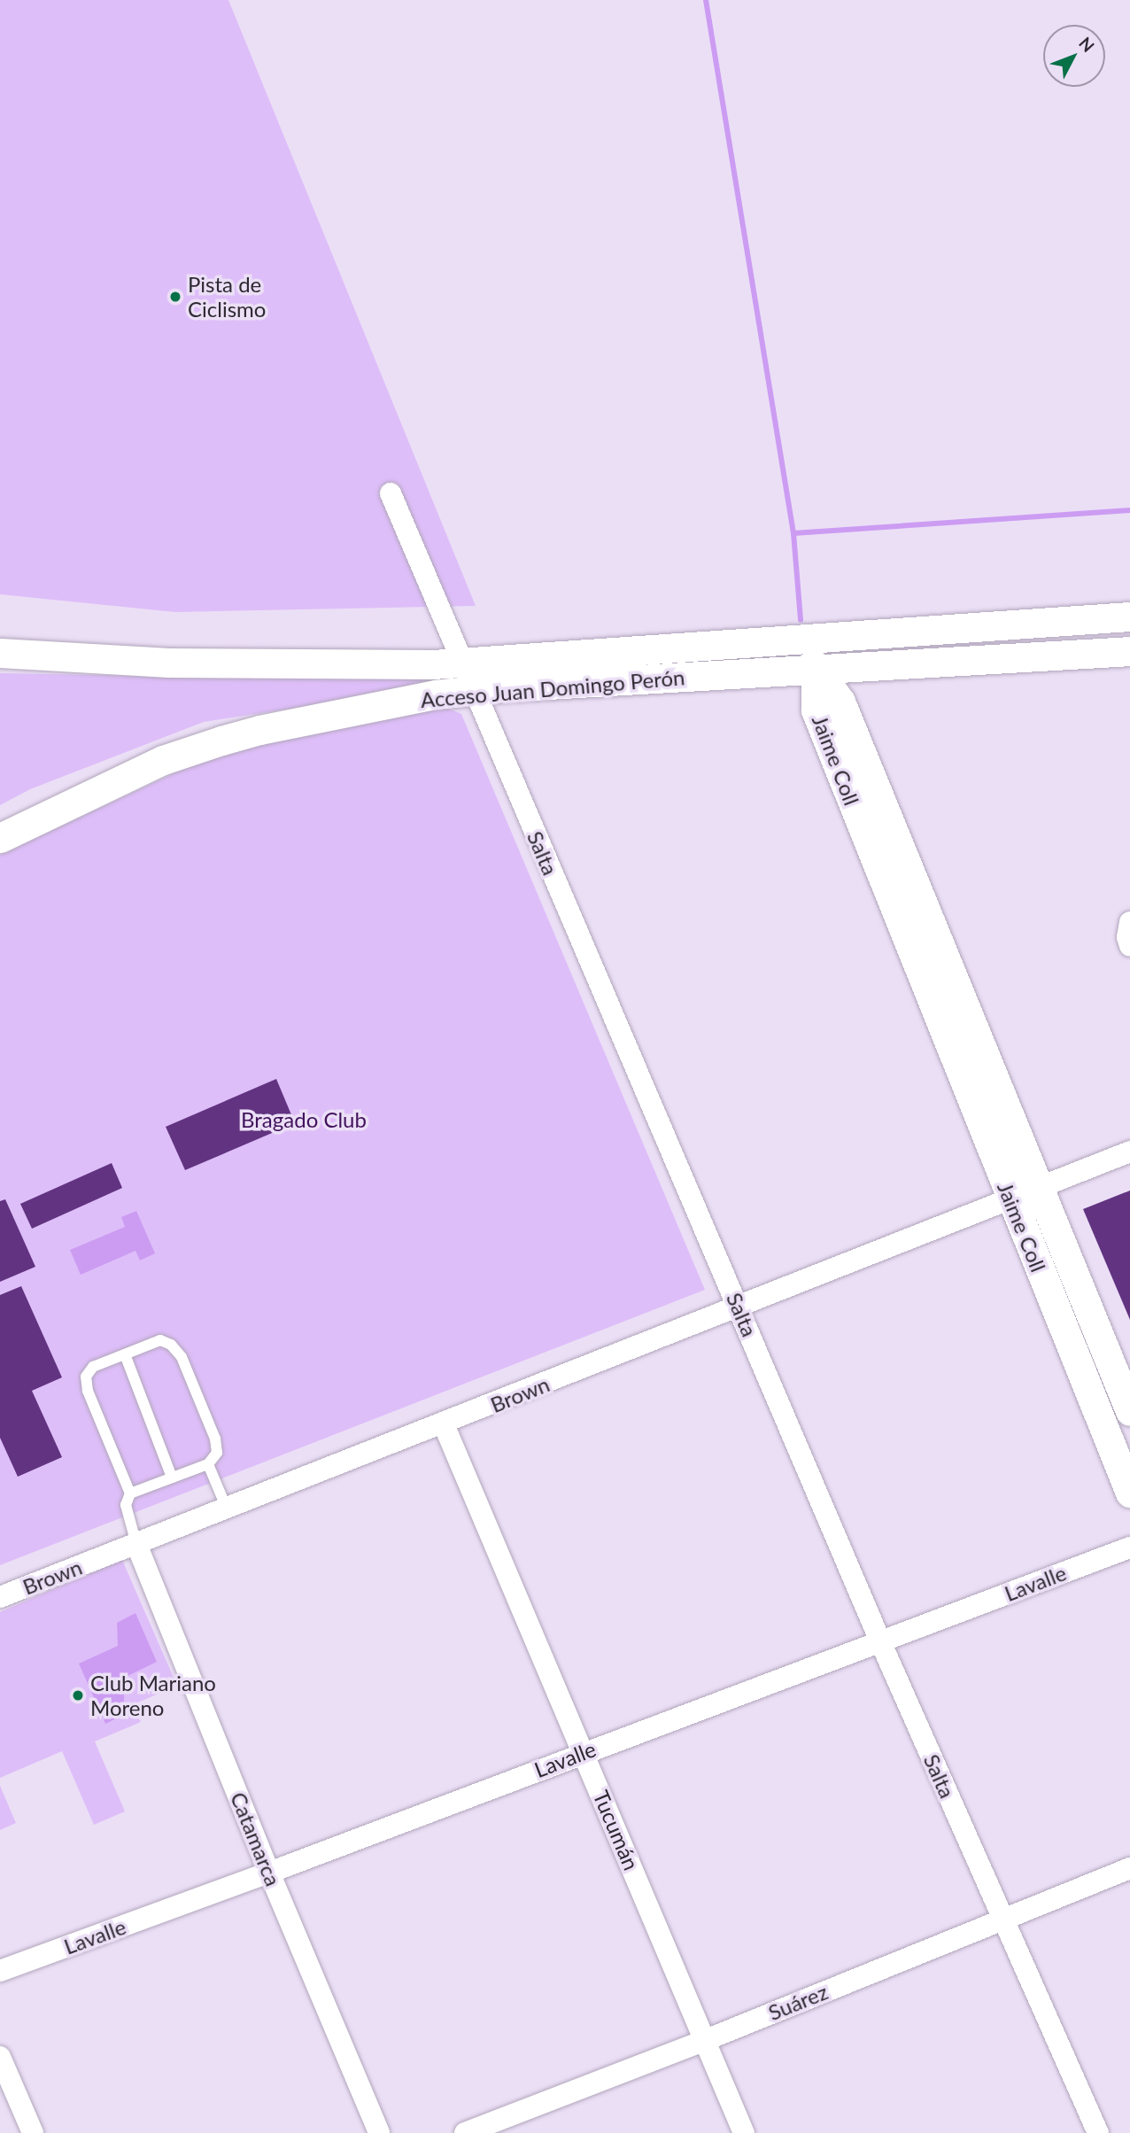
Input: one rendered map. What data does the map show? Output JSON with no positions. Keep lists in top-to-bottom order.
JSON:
{
  "streets": {
    "main road": ["Acceso Juan Domingo Perón", "Jaime Coll"],
    "street": [
      "Salta",
      "Brown",
      "Lavalle",
      "Tucumán",
      "Catamarca",
      "Suárez"
    ]
  },
  "crossings": [
    ["Acceso Juan Domingo Perón", "Jaime Coll"],
    ["Acceso Juan Domingo Perón", "Salta"],
    ["Jaime Coll", "Brown"],
    ["Salta", "Brown"],
    ["Salta", "Lavalle"],
    ["Salta", "Suárez"],
    ["Brown", "Tucumán"],
    ["Brown", "Catamarca"],
    ["Lavalle", "Tucumán"],
    ["Lavalle", "Catamarca"],
    ["Tucumán", "Suárez"]
  ],
  "parks": ["Bragado Club"],
  "places": ["Pista de Ciclismo", "Club Mariano Moreno"],
  "north": "top right"
}
